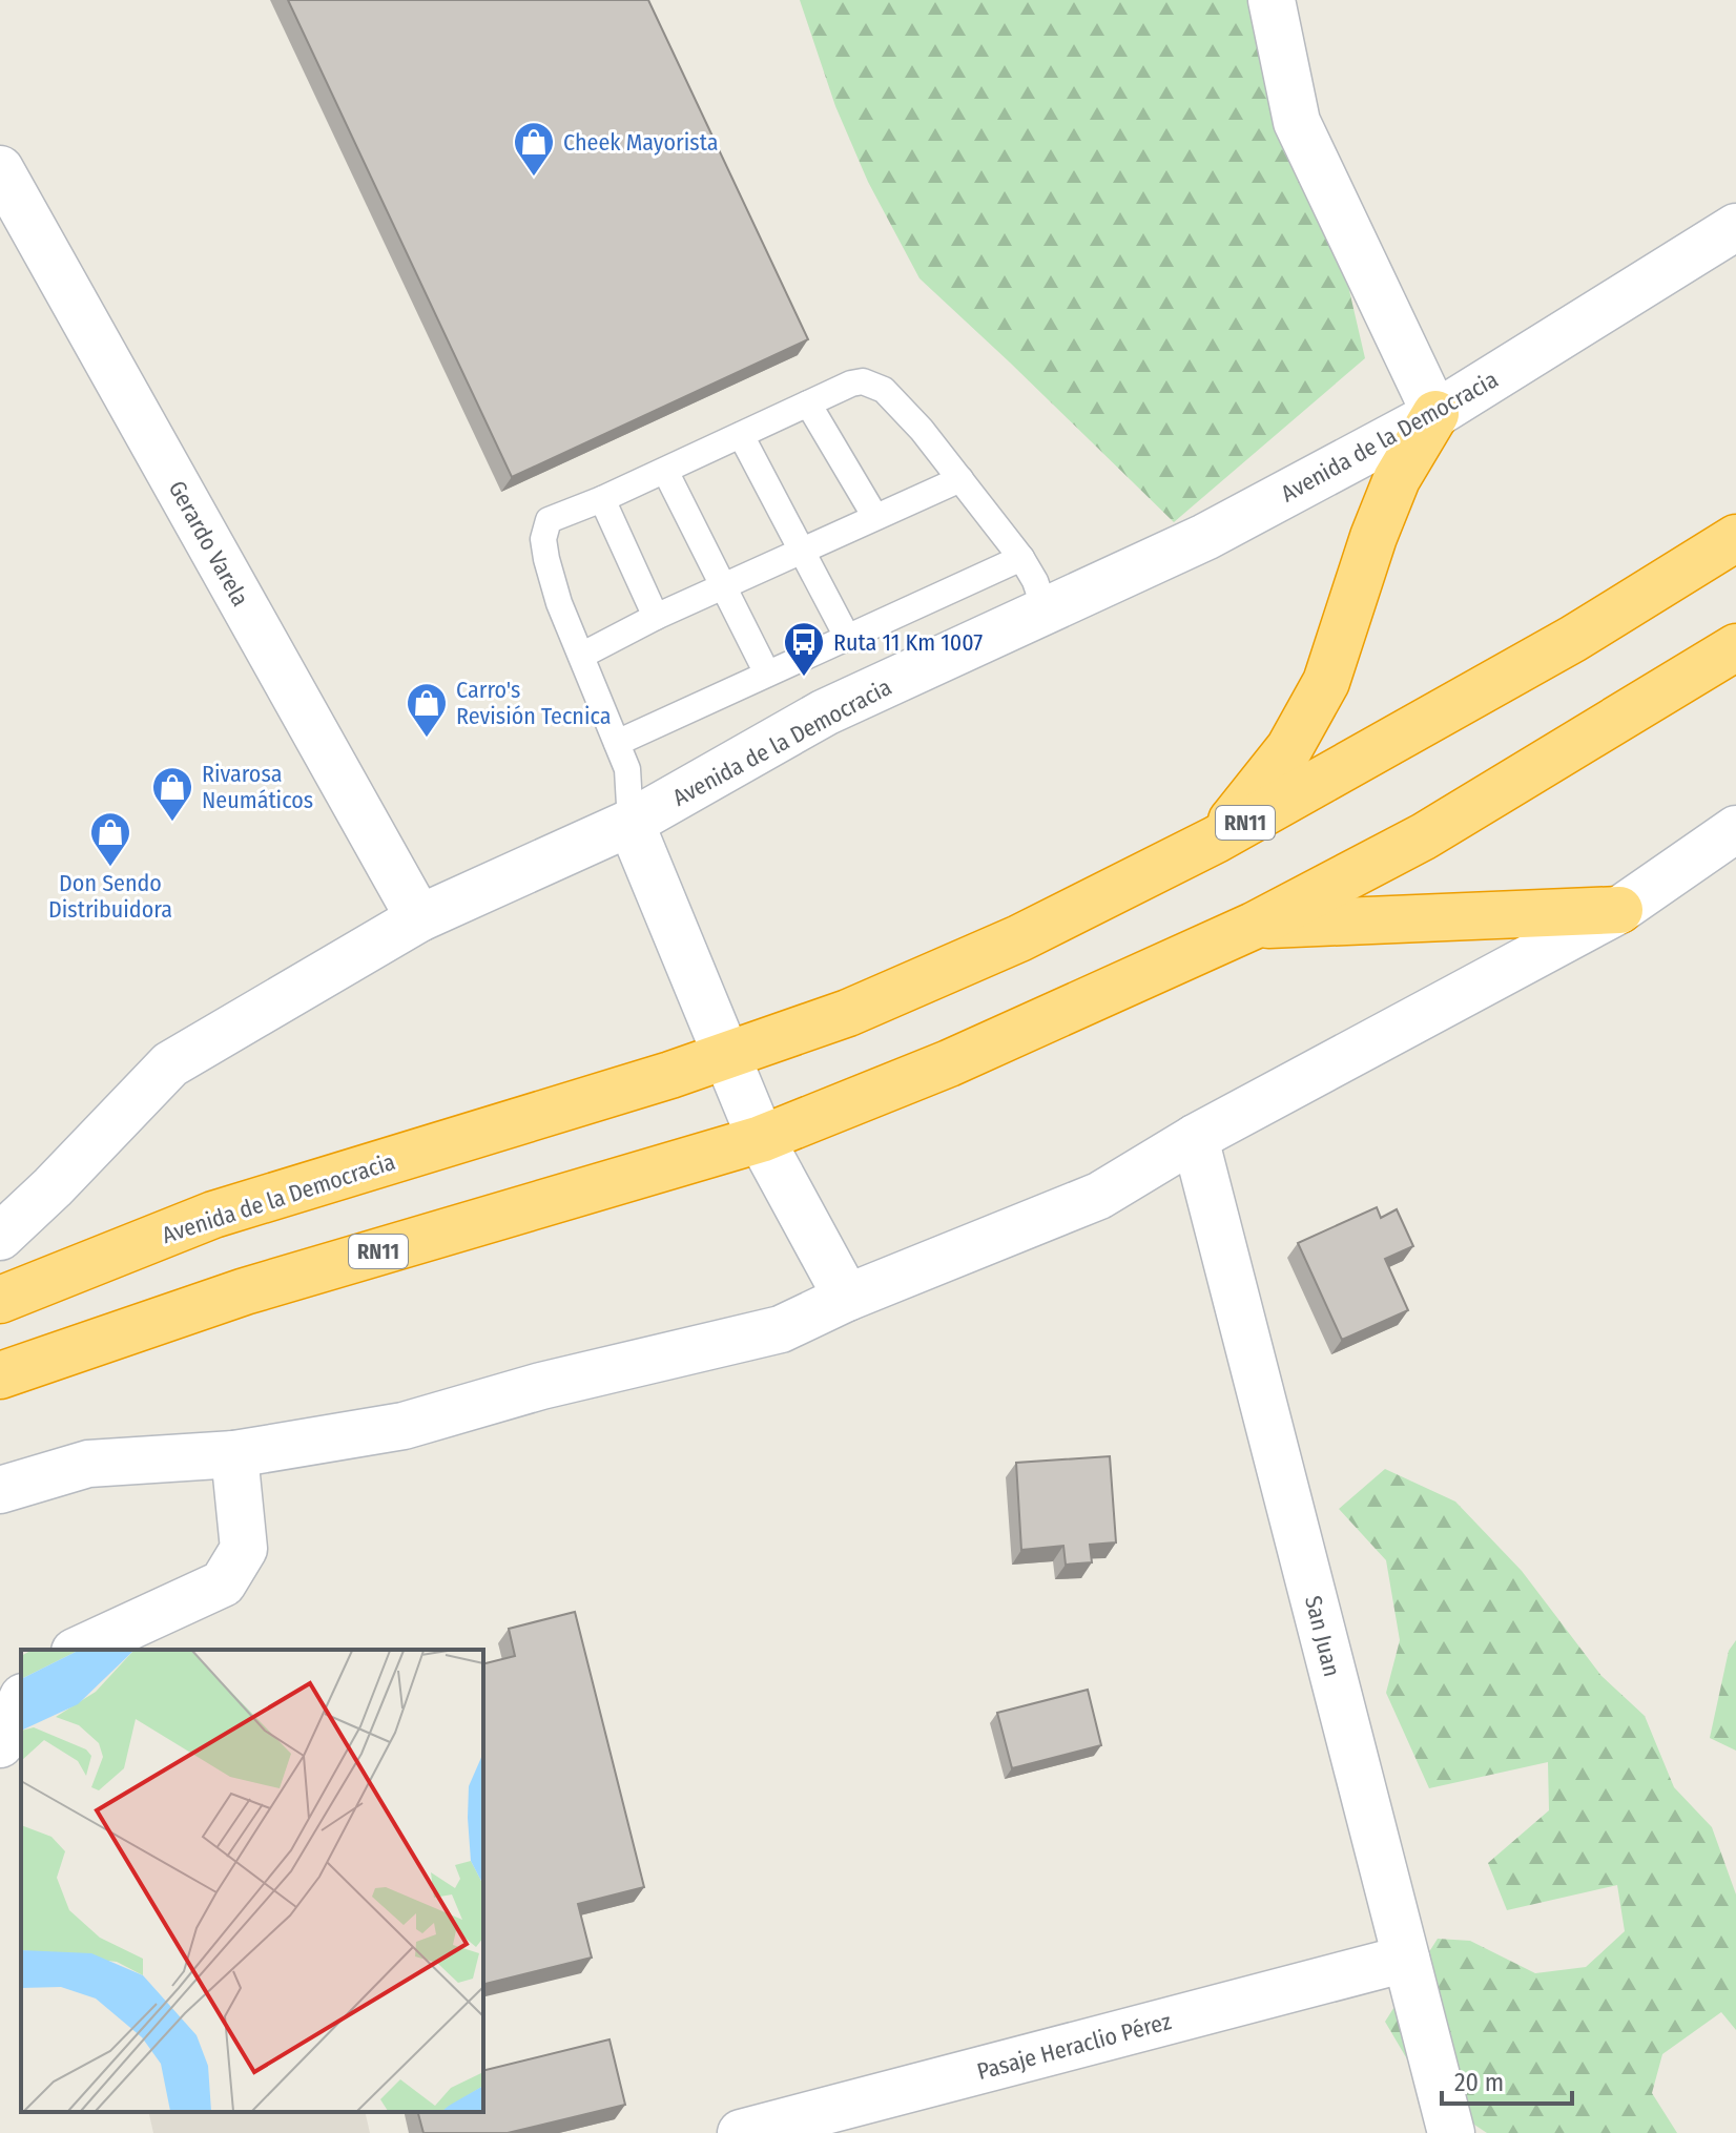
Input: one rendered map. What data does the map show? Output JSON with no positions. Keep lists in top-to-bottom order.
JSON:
{
  "streets": {
    "highway": ["Avenida de la Democracia", "RN11"],
    "street": ["Gerardo Varela", "San Juan", "Pasaje Heraclio Pérez"]
  },
  "crossings": [
    ["Avenida de la Democracia", "Gerardo Varela"],
    ["San Juan", "Pasaje Heraclio Pérez"]
  ],
  "places": {
    "shop": [
      "Cheek Mayorista",
      "Carro's Revisión Tecnica",
      "Rivarosa Neumáticos",
      "Don Sendo Distribuidora"
    ],
    "bus stop": ["Ruta 11 Km 1007"]
  },
  "scale_bar": "20 m"
}
